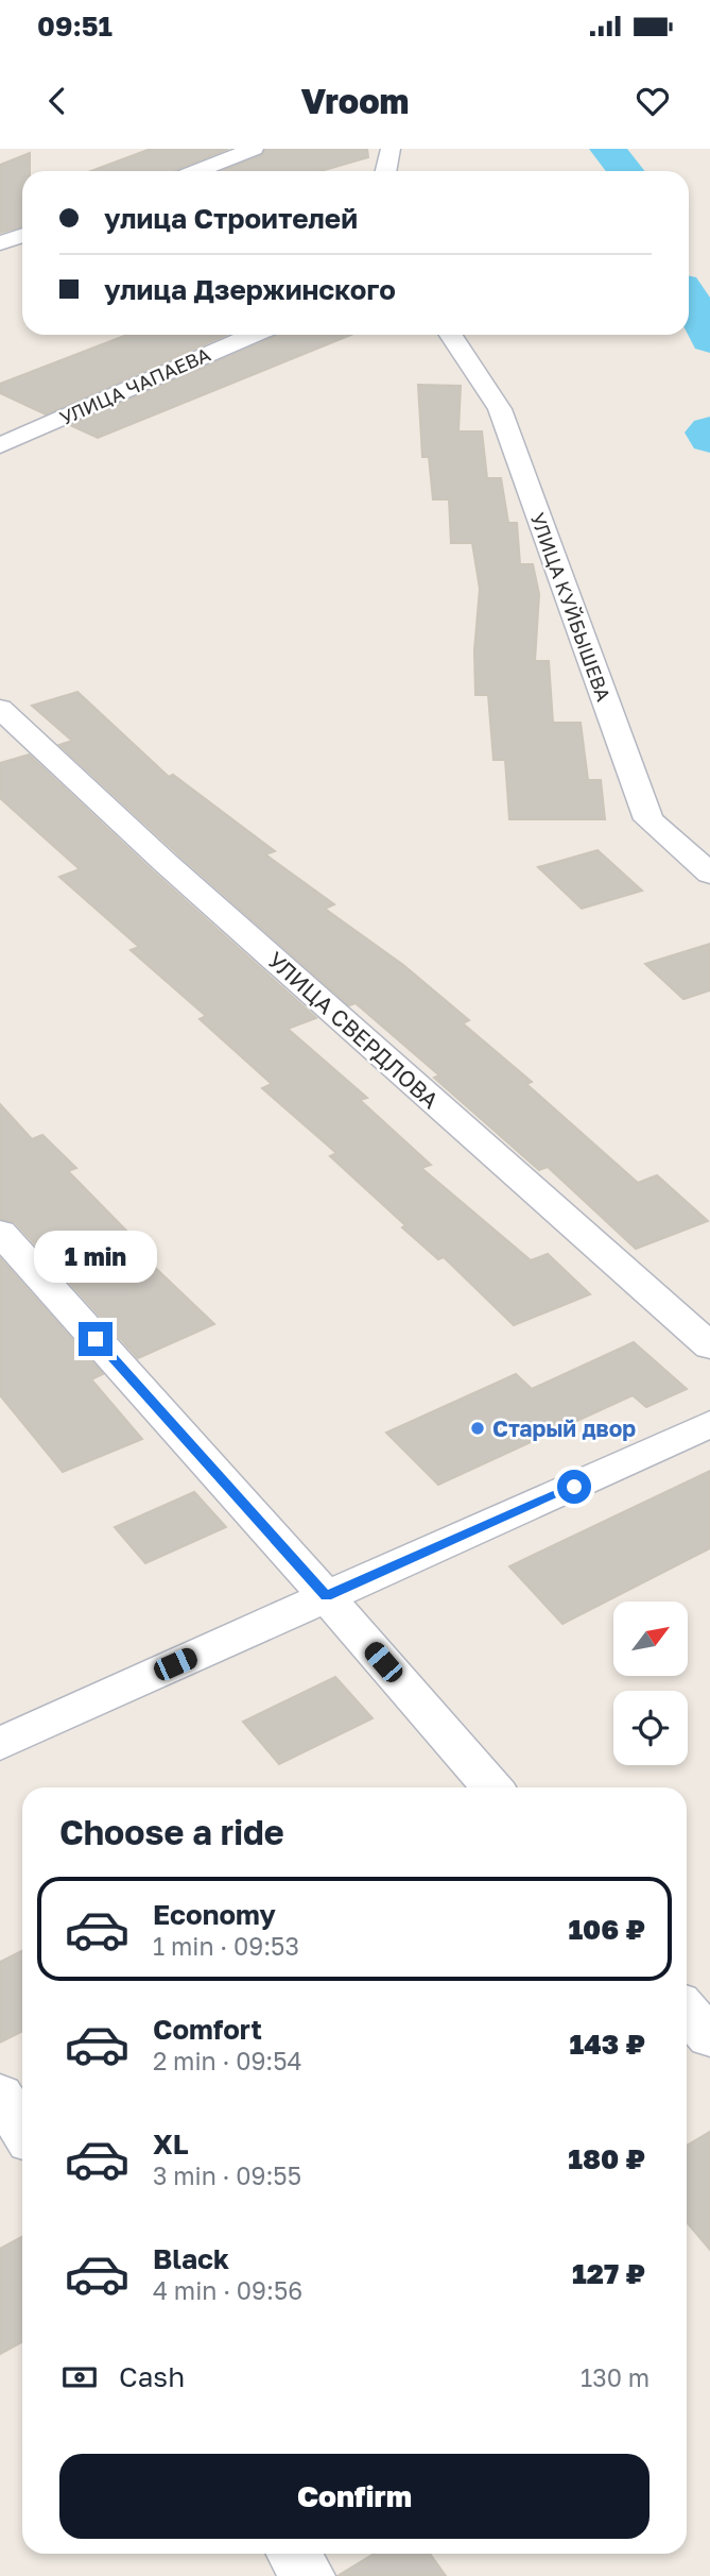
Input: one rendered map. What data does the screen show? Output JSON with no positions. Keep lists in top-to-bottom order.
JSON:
{
  "streets": {
    "street": ["УЛИЦА ЧАПАЕВА", "УЛИЦА КУЙБЫШЕВА", "УЛИЦА СВЕРДЛОВА"]
  },
  "places": ["Старый двор"],
  "north": "top right",
  "page": {
    "status": "09:51",
    "header": "Vroom",
    "banner": ["улица Строителей", "улица Дзержинского"],
    "bubble": "1 min",
    "heading": "Choose a ride",
    "list": [
      {
        "name": "Economy",
        "note": "1 min · 09:53",
        "value": "106 ₽"
      },
      {
        "name": "Comfort",
        "note": "2 min · 09:54",
        "value": "143 ₽"
      },
      {
        "name": "XL",
        "note": "3 min · 09:55",
        "value": "180 ₽"
      },
      {
        "name": "Black",
        "note": "4 min · 09:56",
        "value": "127 ₽"
      }
    ],
    "pay": ["Cash", "130 m"],
    "buttons": "Confirm"
  }
}
